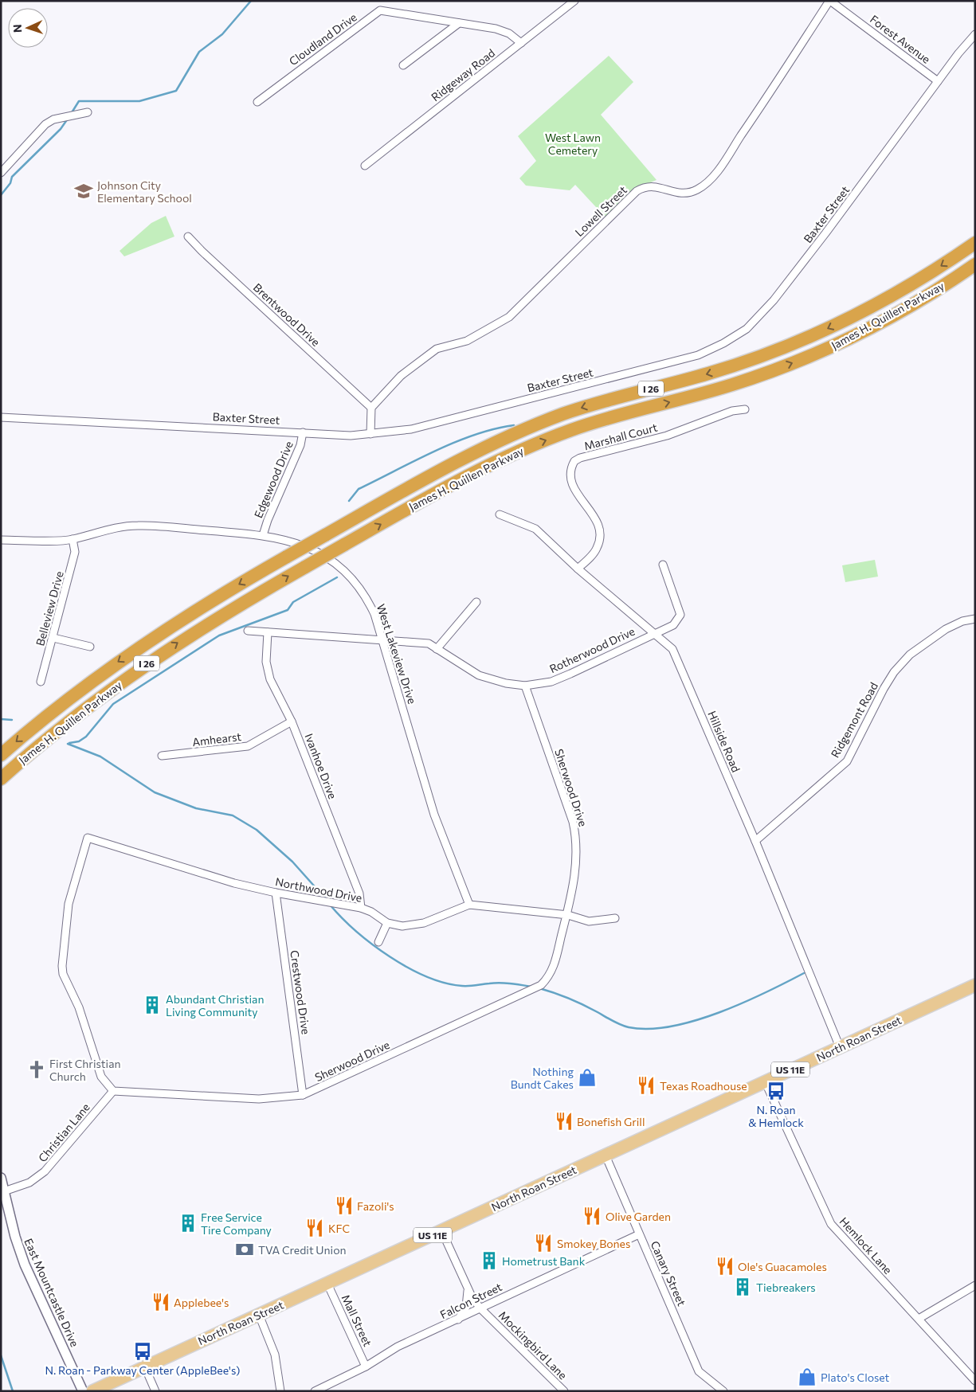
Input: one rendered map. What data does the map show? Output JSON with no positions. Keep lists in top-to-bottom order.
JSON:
{
  "streets": {
    "highway": ["James H. Quillen Parkway", "I 26"],
    "main road": ["North Roan Street", "US 11E"],
    "street": [
      "Cloudland Drive",
      "Forest Avenue",
      "Ridgeway Road",
      "Lowell Street",
      "Baxter Street",
      "Brentwood Drive",
      "Marshall Court",
      "Edgewood Drive",
      "Belleview Drive",
      "Rotherwood Drive",
      "West Lakeview Drive",
      "Ridgemont Road",
      "Amhearst",
      "Hillside Road",
      "Ivanhoe Drive",
      "Sherwood Drive",
      "Northwood Drive",
      "Crestwood Drive",
      "Christian Lane",
      "Hemlock Lane",
      "Canary Street",
      "East Mountcastle Drive",
      "Falcon Street",
      "Mall Street",
      "Mockingbird Lane"
    ]
  },
  "crossings": [
    ["Cloudland Drive", "Ridgeway Road"],
    ["Forest Avenue", "Lowell Street"],
    ["Forest Avenue", "Baxter Street"],
    ["Lowell Street", "Brentwood Drive"],
    ["Baxter Street", "Edgewood Drive"],
    ["Marshall Court", "Hillside Road"],
    ["Edgewood Drive", "West Lakeview Drive"],
    ["Belleview Drive", "West Lakeview Drive"],
    ["Rotherwood Drive", "West Lakeview Drive"],
    ["Rotherwood Drive", "Hillside Road"],
    ["Rotherwood Drive", "Ivanhoe Drive"],
    ["Rotherwood Drive", "Sherwood Drive"],
    ["West Lakeview Drive", "Northwood Drive"],
    ["Ridgemont Road", "Hillside Road"],
    ["Amhearst", "Ivanhoe Drive"],
    ["Hillside Road", "North Roan Street"],
    ["Ivanhoe Drive", "Northwood Drive"],
    ["Sherwood Drive", "Northwood Drive"],
    ["Sherwood Drive", "Crestwood Drive"],
    ["Sherwood Drive", "Christian Lane"],
    ["Northwood Drive", "Crestwood Drive"],
    ["Northwood Drive", "Christian Lane"],
    ["North Roan Street", "Hemlock Lane"],
    ["North Roan Street", "Canary Street"],
    ["North Roan Street", "Mall Street"],
    ["North Roan Street", "Mockingbird Lane"],
    ["Christian Lane", "East Mountcastle Drive"],
    ["Canary Street", "Falcon Street"],
    ["Falcon Street", "Mall Street"],
    ["Falcon Street", "Mockingbird Lane"]
  ],
  "parks": ["West Lawn Cemetery"],
  "places": {
    "school or university": ["Johnson City Elementary School"],
    "building": [
      "Abundant Christian Living Community",
      "Free Service Tire Company",
      "Hometrust Bank",
      "Tiebreakers"
    ],
    "church": ["First Christian Church"],
    "shop": ["Nothing Bundt Cakes", "Plato's Closet"],
    "restaurant": [
      "Texas Roadhouse",
      "Bonefish Grill",
      "Fazoli's",
      "Olive Garden",
      "KFC",
      "Smokey Bones",
      "Ole's Guacamoles",
      "Applebee's"
    ],
    "bus stop": ["N. Roan & Hemlock", "N. Roan - Parkway Center (AppleBee's)"],
    "bank": ["TVA Credit Union"]
  },
  "north": "left"
}
